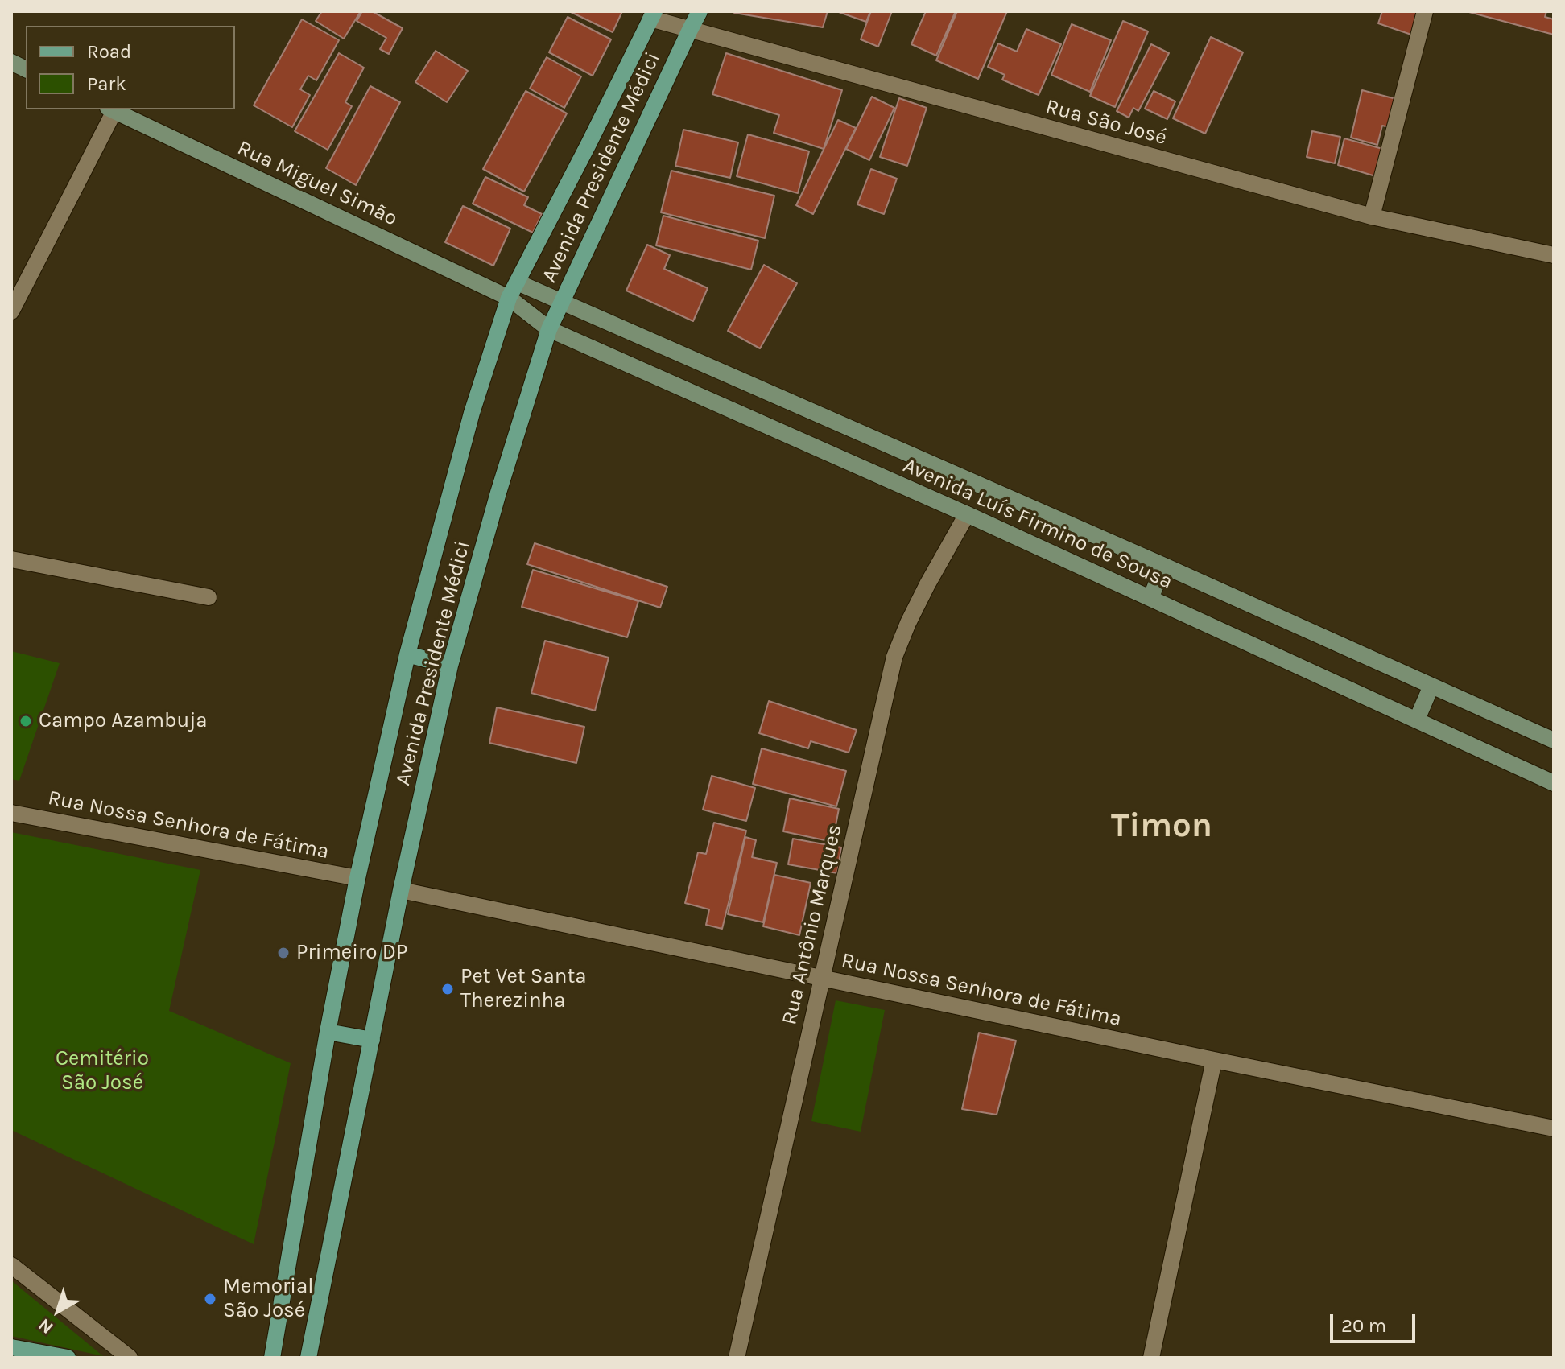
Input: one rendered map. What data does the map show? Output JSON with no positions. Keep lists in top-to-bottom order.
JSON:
{
  "streets": {
    "main road": ["Avenida Presidente Médici", "Rua Miguel Simão", "Avenida Luís Firmino de Sousa"],
    "street": ["Rua São José", "Rua Nossa Senhora de Fátima", "Rua Antônio Marques"]
  },
  "crossings": [
    ["Rua São José", "Avenida Presidente Médici"],
    ["Avenida Presidente Médici", "Rua Miguel Simão"],
    ["Avenida Presidente Médici", "Avenida Luís Firmino de Sousa"],
    ["Avenida Presidente Médici", "Rua Nossa Senhora de Fátima"],
    ["Rua Miguel Simão", "Avenida Luís Firmino de Sousa"],
    ["Avenida Luís Firmino de Sousa", "Rua Antônio Marques"],
    ["Rua Nossa Senhora de Fátima", "Rua Antônio Marques"]
  ],
  "districts": ["Timon"],
  "parks": ["Cemitério São José"],
  "places": [
    "Campo Azambuja",
    "Primeiro DP",
    "Pet Vet Santa Therezinha",
    "Memorial São José"
  ],
  "legend": ["Road", "Park"],
  "scale_bar": "20 m",
  "north": "bottom left"
}
